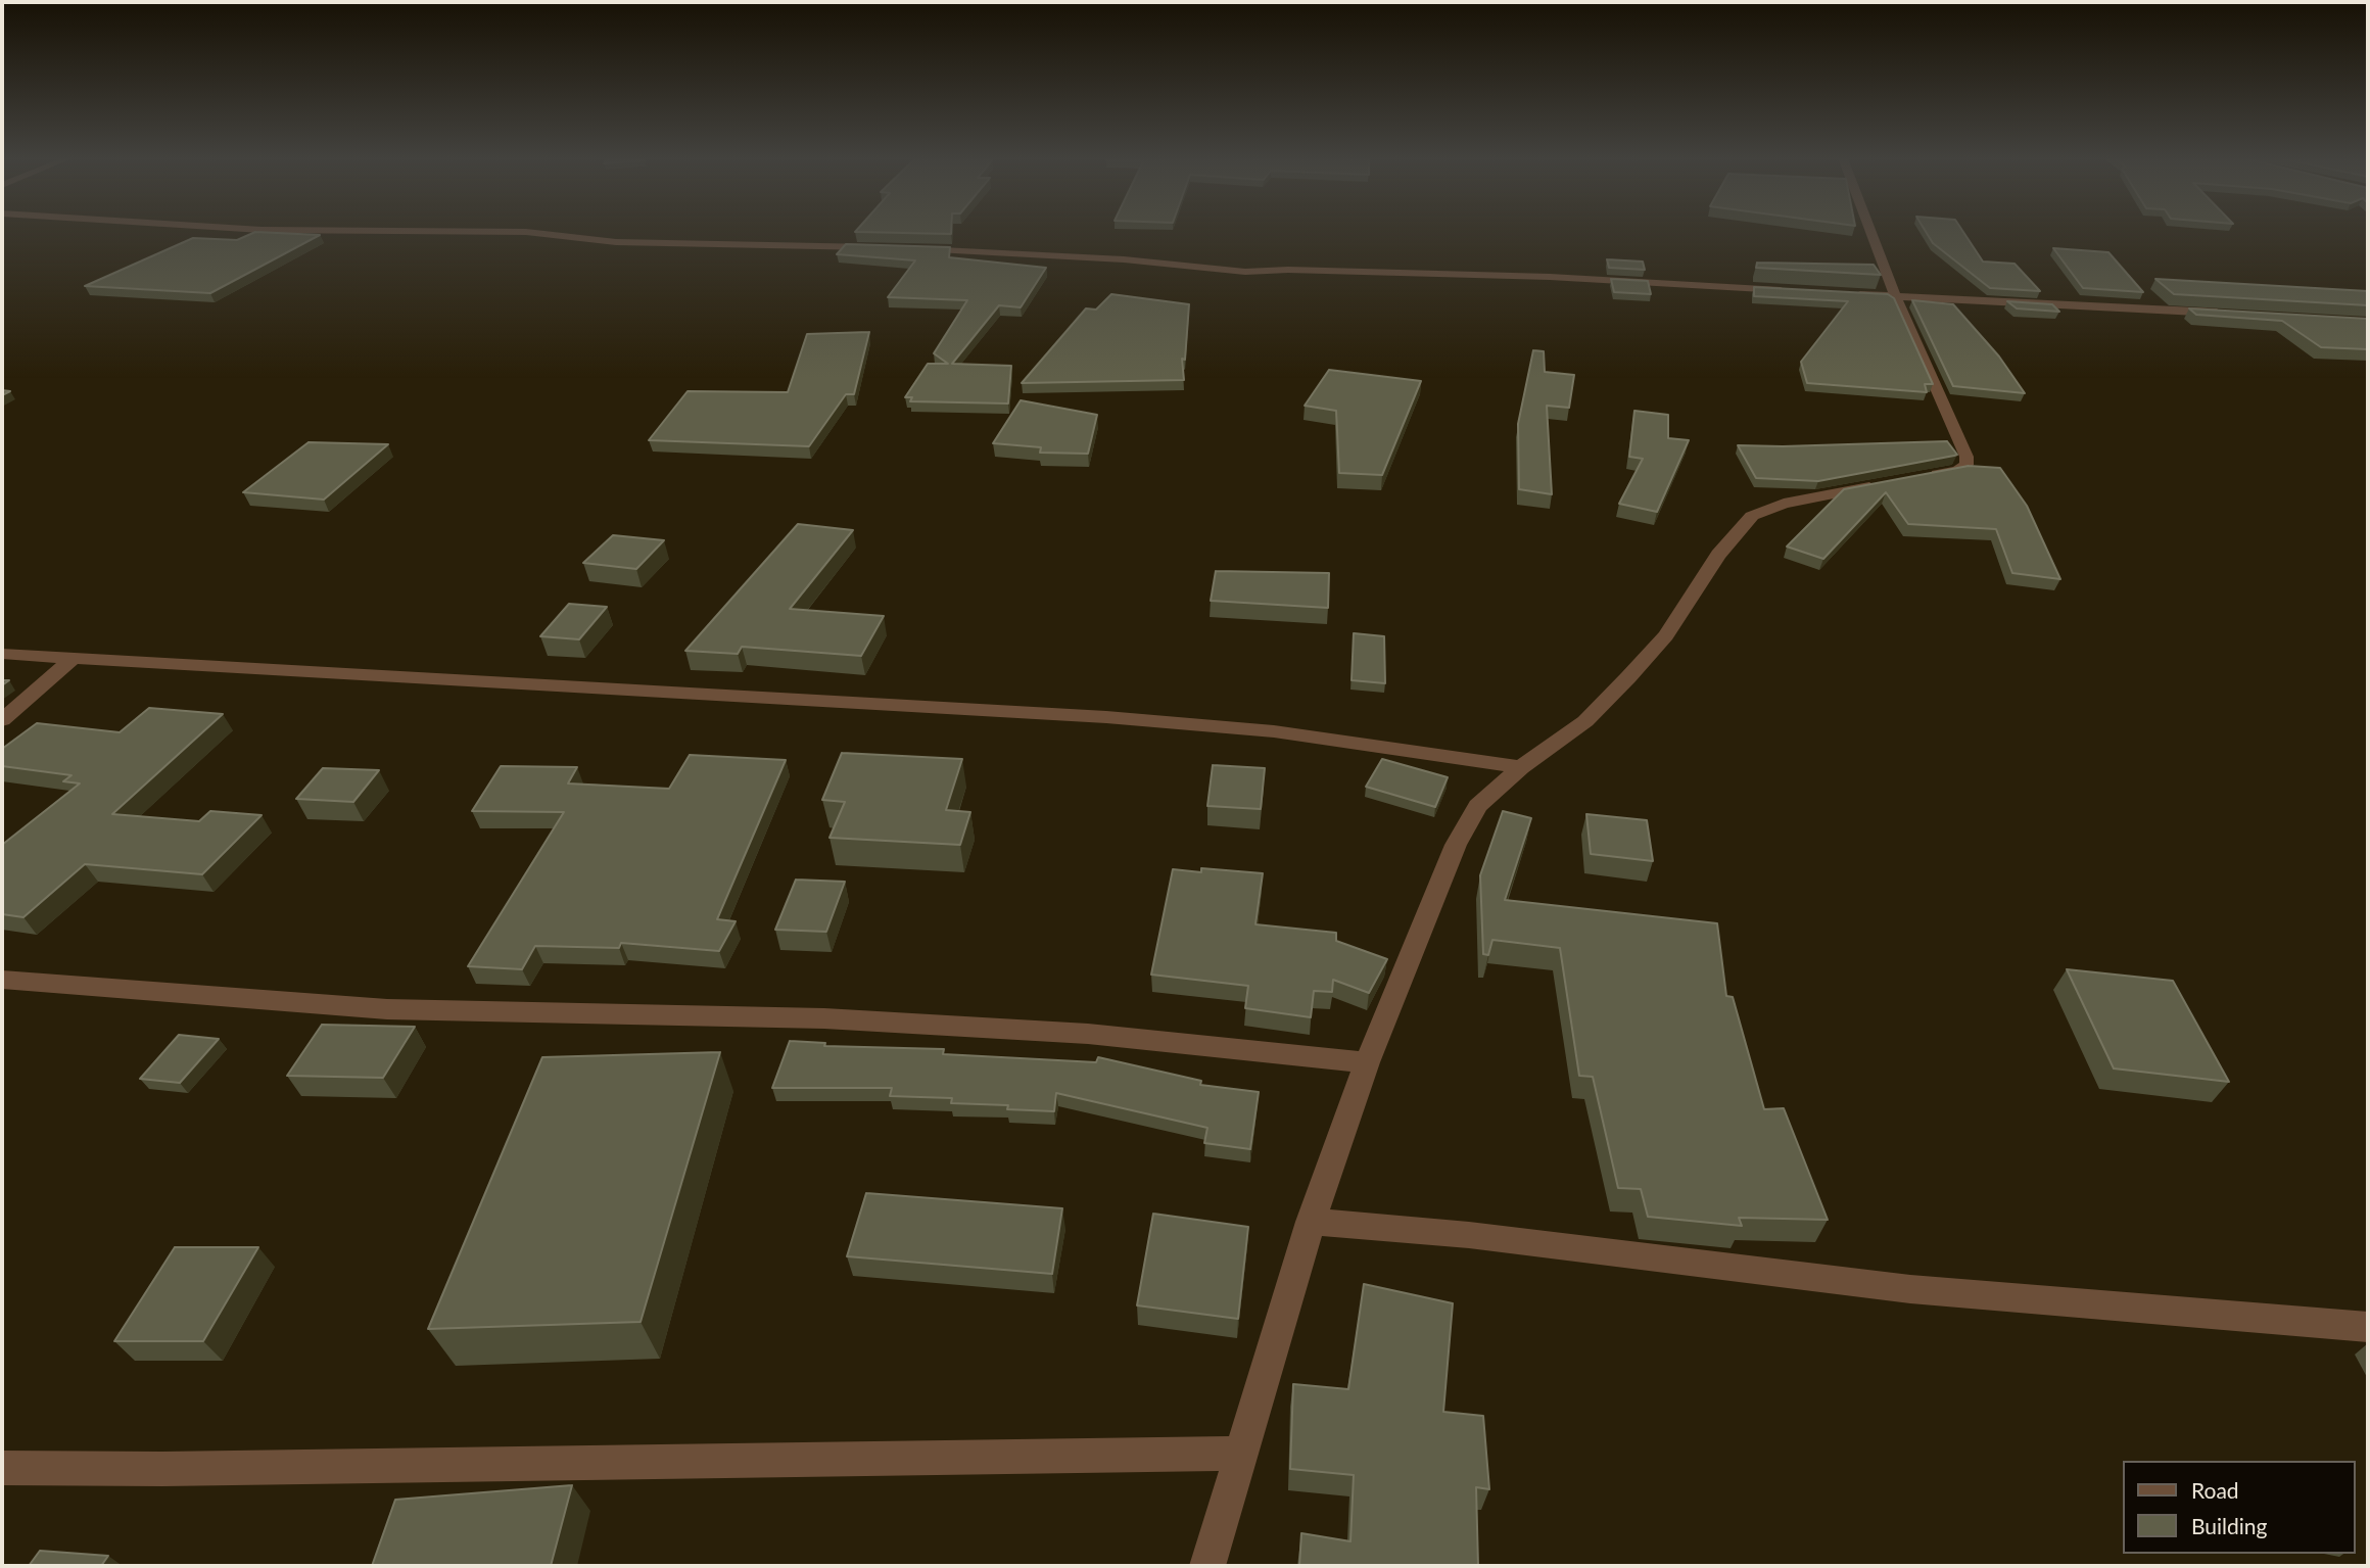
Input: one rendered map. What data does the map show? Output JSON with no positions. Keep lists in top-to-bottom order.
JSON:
{
  "legend": ["Road", "Building"]
}
